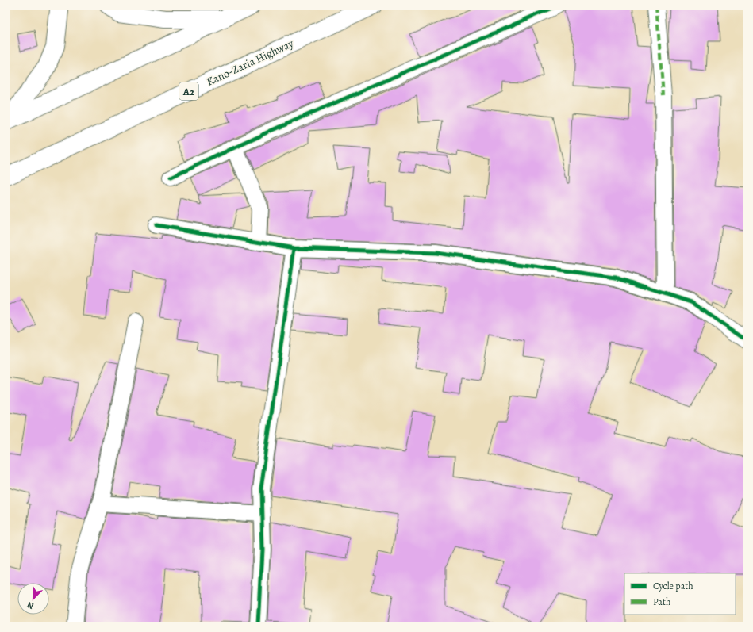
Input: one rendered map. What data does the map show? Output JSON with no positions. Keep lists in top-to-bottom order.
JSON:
{
  "streets": {
    "main road": ["Kano-Zaria Highway", "A2"]
  },
  "legend": ["Cycle path", "Path"],
  "north": "bottom left"
}
